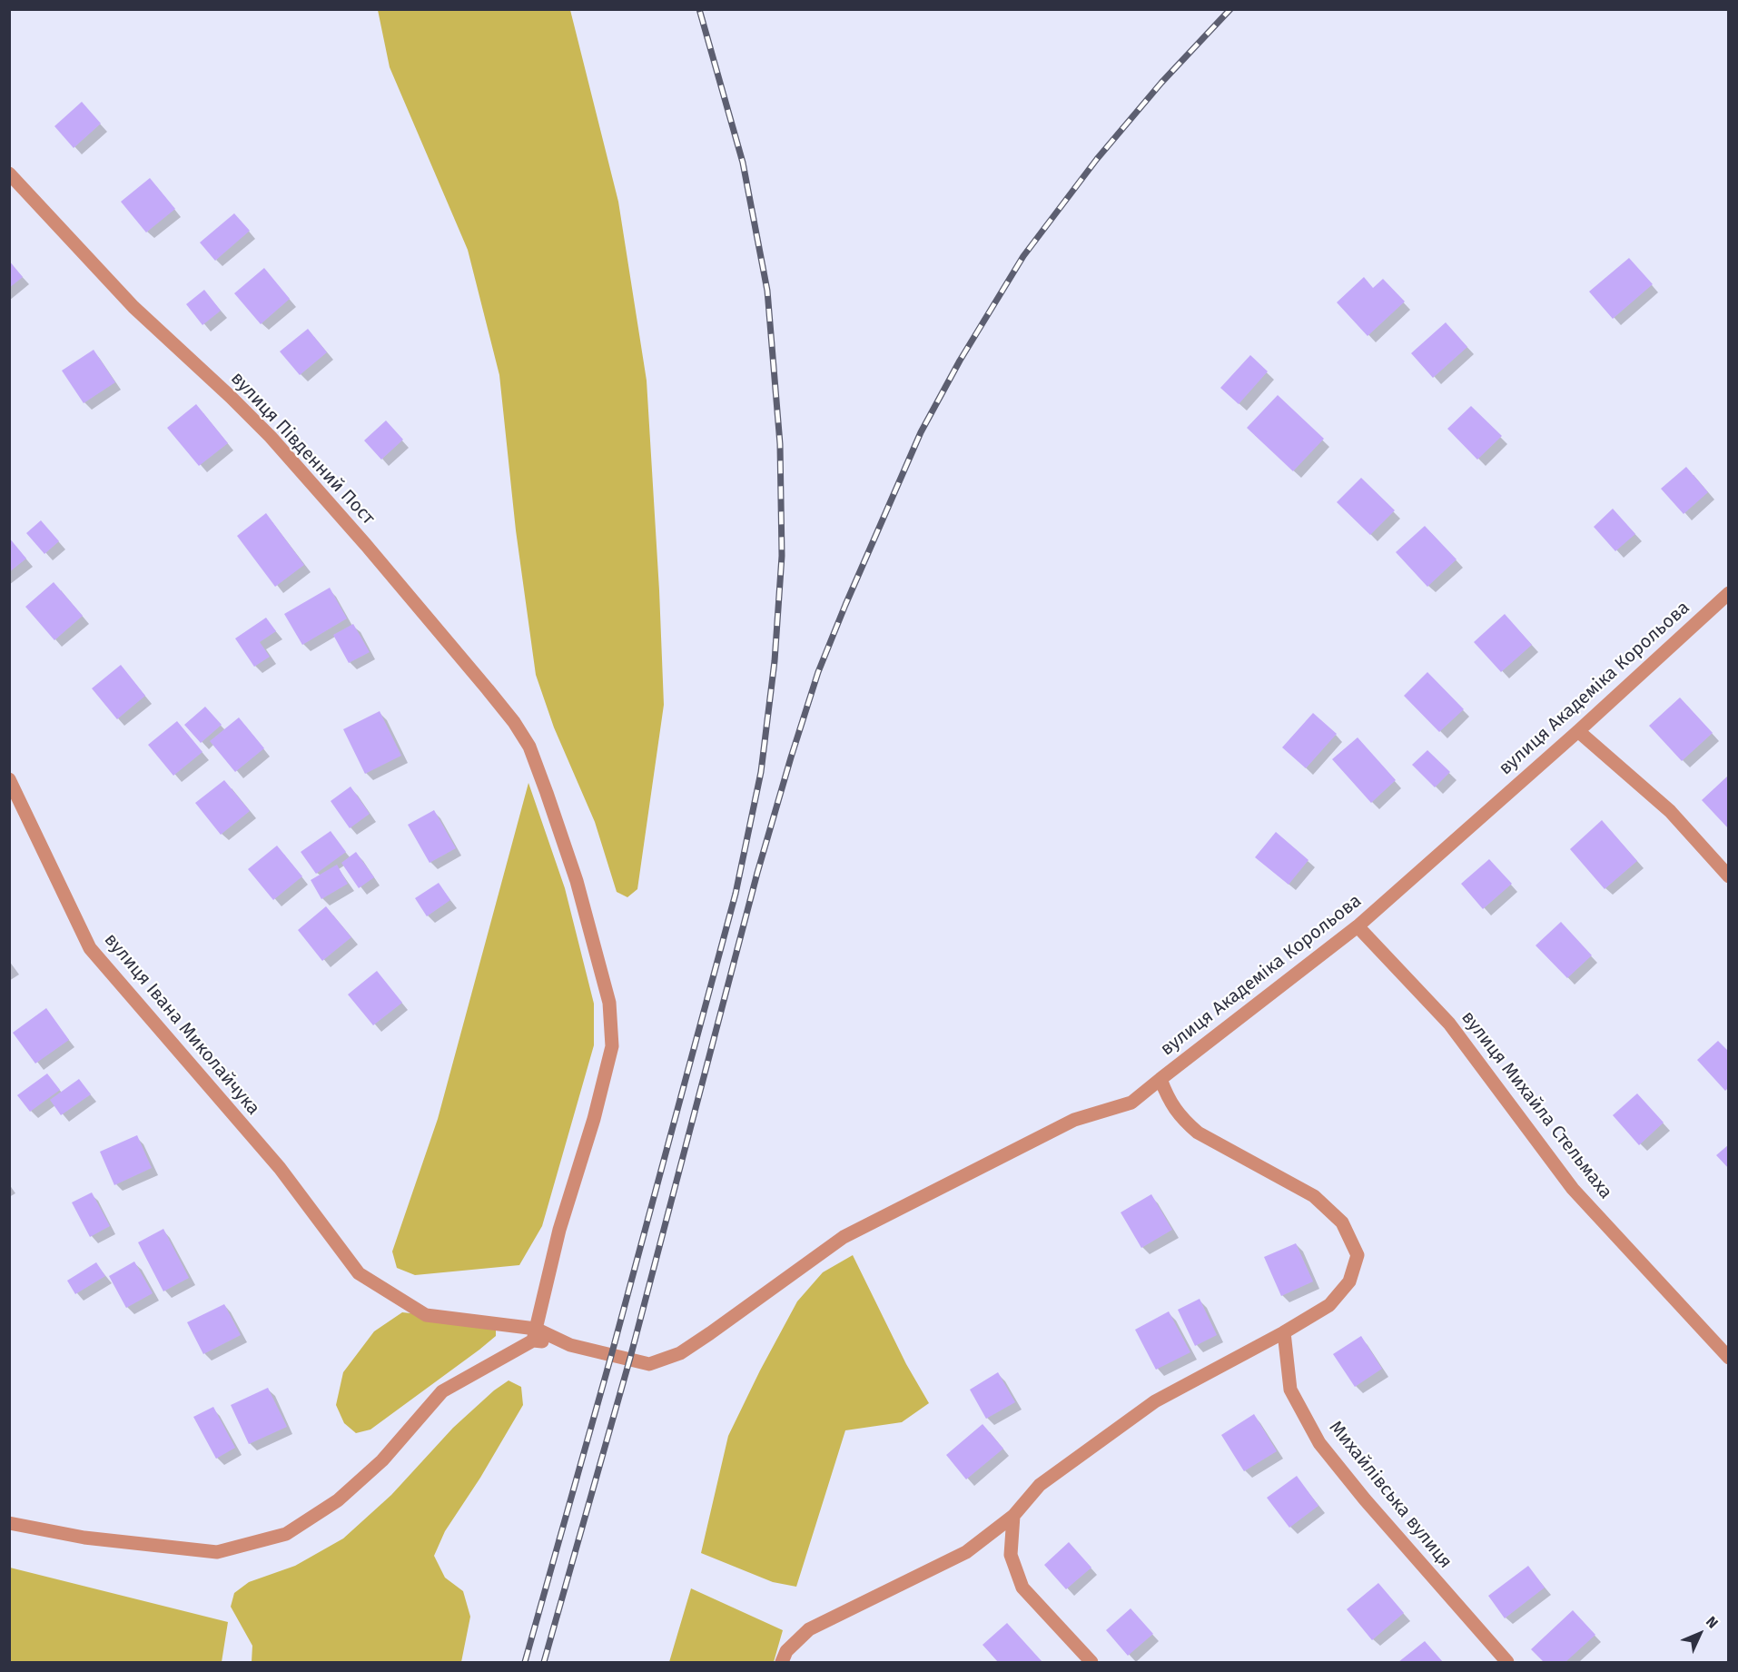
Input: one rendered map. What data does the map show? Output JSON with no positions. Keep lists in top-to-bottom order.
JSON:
{
  "streets": {
    "street": [
      "вулиця Південний Пост",
      "вулиця Академіка Корольова",
      "вулиця Івана Миколайчука",
      "вулиця Михайла Стельмаха",
      "Михайлівська вулиця"
    ]
  },
  "crossings": [
    ["вулиця Південний Пост", "вулиця Івана Миколайчука"],
    ["вулиця Академіка Корольова", "вулиця Михайла Стельмаха"],
    ["вулиця Академіка Корольова", "Михайлівська вулиця"]
  ],
  "north": "top right"
}
